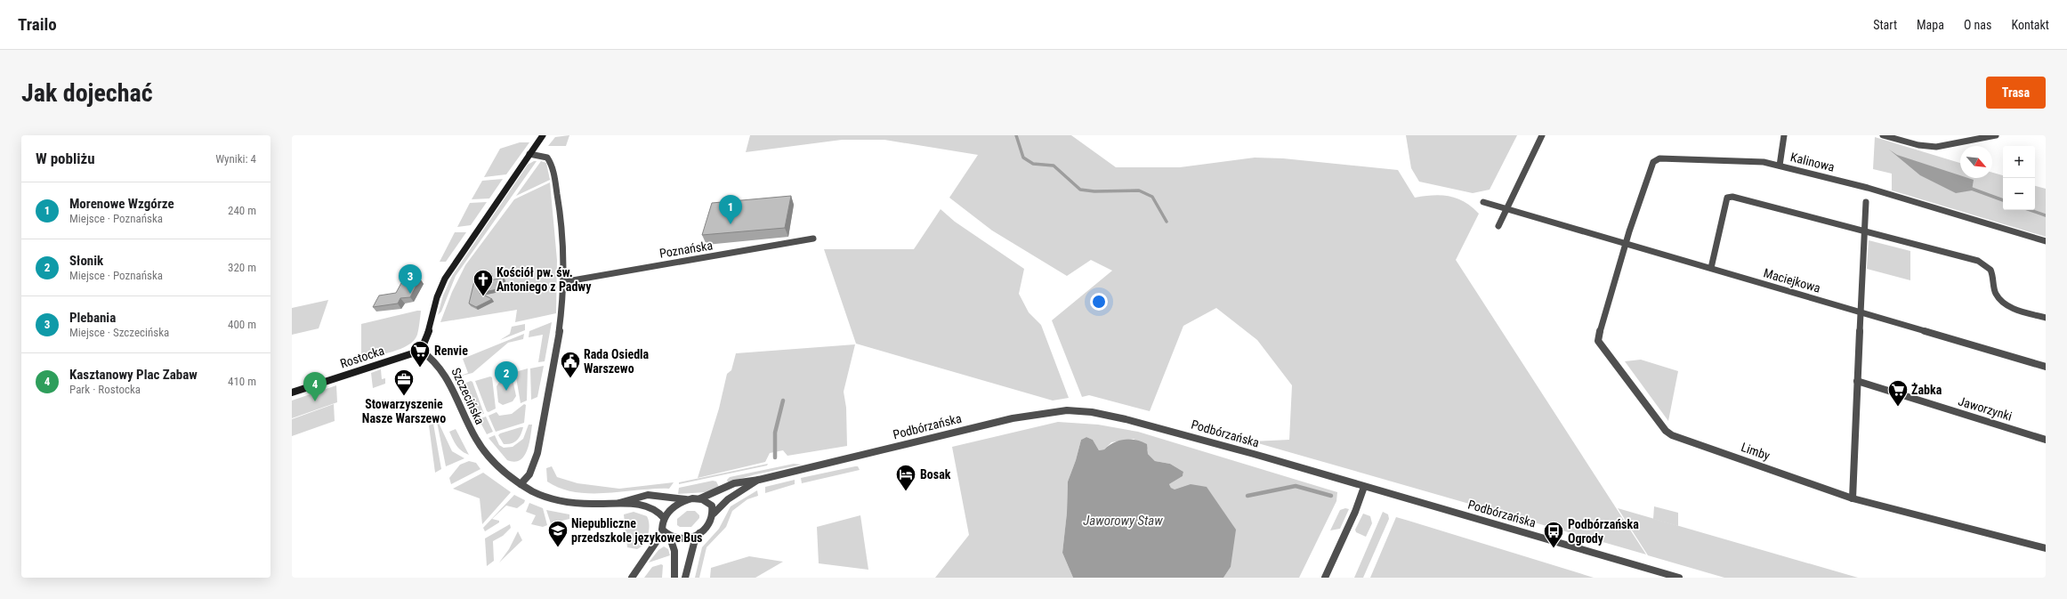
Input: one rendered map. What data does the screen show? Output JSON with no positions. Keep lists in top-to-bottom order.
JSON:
{
  "streets": {
    "street": [
      "Kalinowa",
      "Poznańska",
      "Maciejkowa",
      "Rostocka",
      "Szczecińska",
      "Jaworzynki",
      "Podbórzańska",
      "Limby"
    ]
  },
  "crossings": [
    ["Kalinowa", "Maciejkowa"],
    ["Kalinowa", "Limby"],
    ["Maciejkowa", "Limby"],
    ["Rostocka", "Szczecińska"]
  ],
  "water": ["Jaworowy Staw"],
  "places": {
    "church": ["Kościół pw. św. Antoniego z Padwy"],
    "supermarket": ["Renvie", "Żabka"],
    "public building": ["Rada Osiedla Warszewo"],
    "office": ["Stowarzyszenie Nasze Warszewo"],
    "hotel": ["Bosak"],
    "school or university": ["Niepubliczne przedszkole językowe Bus"],
    "bus stop": ["Podbórzańska Ogrody"]
  },
  "north": "bottom right",
  "page": {
    "header": "Trailo",
    "nav": [
      "Start",
      "Mapa",
      "O nas",
      "Kontakt"
    ],
    "buttons": "Trasa",
    "title": "Jak dojechać",
    "heading": ["W pobliżu", "Wyniki: 4"],
    "map_buttons": ["+", "−"],
    "list": [
      {
        "mark": "1",
        "name": "Morenowe Wzgórze",
        "note": "Miejsce · Poznańska",
        "value": "240 m"
      },
      {
        "mark": "2",
        "name": "Słonik",
        "note": "Miejsce · Poznańska",
        "value": "320 m"
      },
      {
        "mark": "3",
        "name": "Plebania",
        "note": "Miejsce · Szczecińska",
        "value": "400 m"
      },
      {
        "mark": "4",
        "name": "Kasztanowy Plac Zabaw",
        "note": "Park · Rostocka",
        "value": "410 m"
      }
    ],
    "pins": [
      "1",
      "3",
      "2",
      "4"
    ]
  }
}
